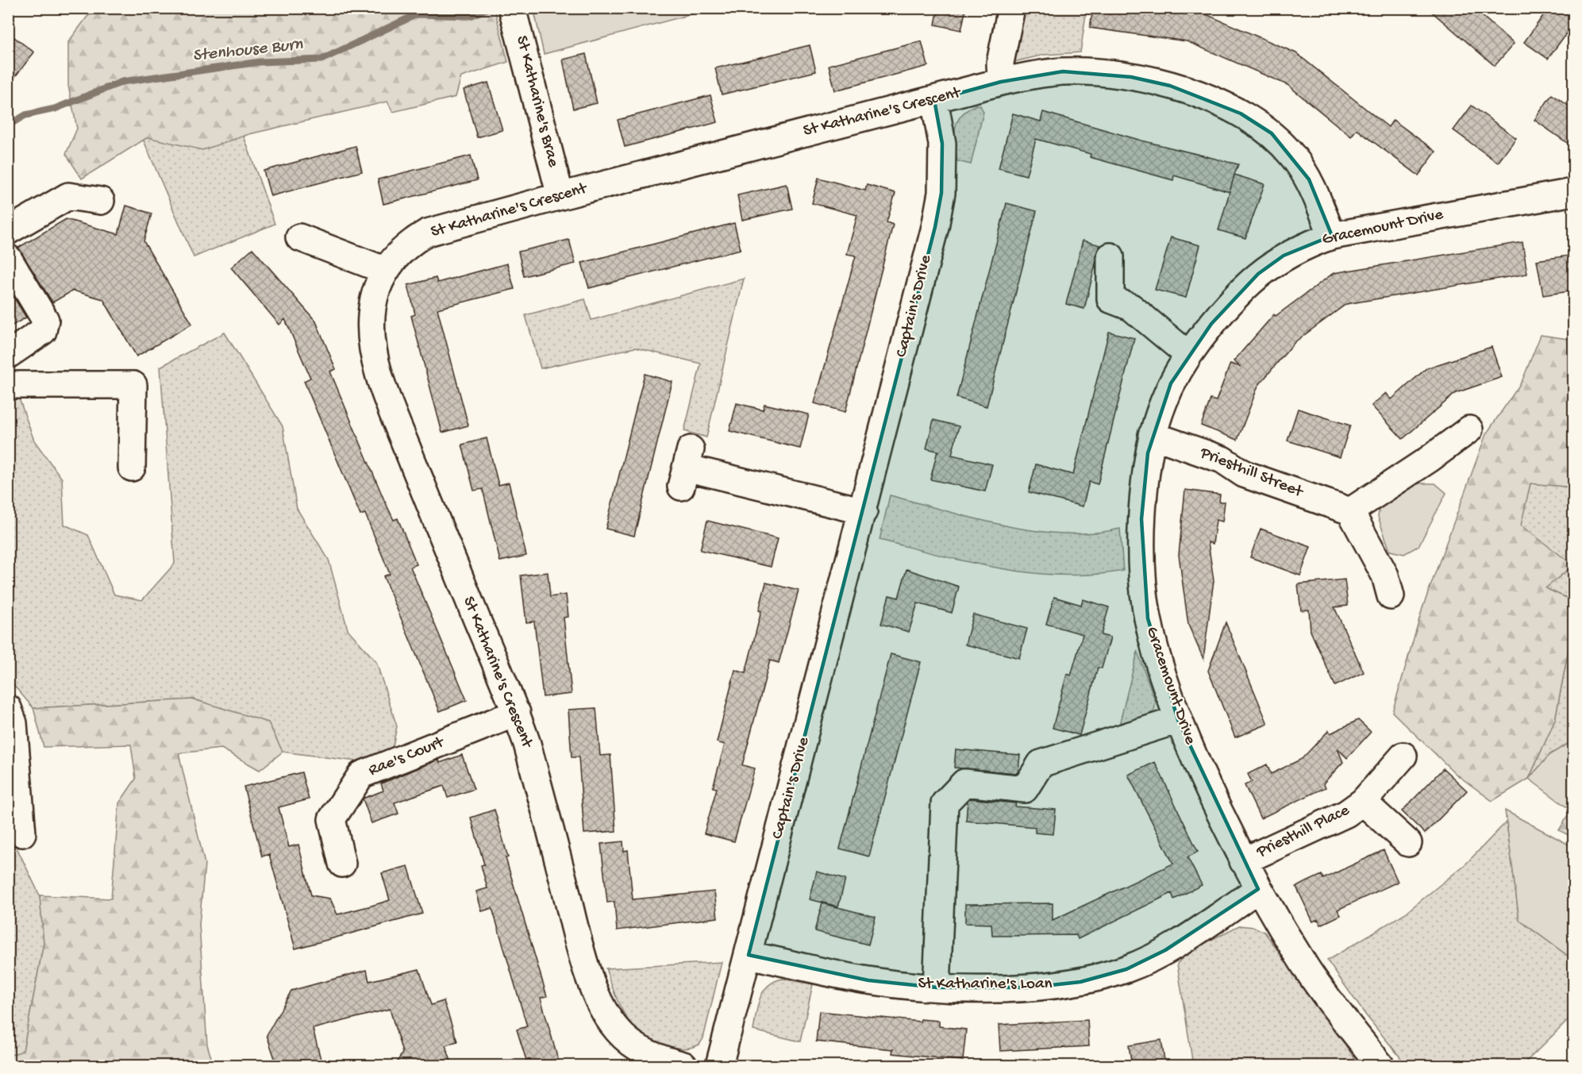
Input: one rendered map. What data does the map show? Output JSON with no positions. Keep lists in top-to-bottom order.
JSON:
{
  "streets": {
    "street": [
      "St Katharine's Brae",
      "St Katharine's Crescent",
      "Gracemount Drive",
      "Captain's Drive",
      "Priesthill Street",
      "Rae's Court",
      "Priesthill Place",
      "St Katharine's Loan"
    ]
  },
  "crossings": [
    ["St Katharine's Brae", "St Katharine's Crescent"],
    ["St Katharine's Crescent", "Gracemount Drive"],
    ["St Katharine's Crescent", "Captain's Drive"],
    ["St Katharine's Crescent", "Rae's Court"],
    ["Gracemount Drive", "Priesthill Street"],
    ["Gracemount Drive", "Priesthill Place"],
    ["Gracemount Drive", "St Katharine's Loan"],
    ["Captain's Drive", "St Katharine's Loan"]
  ],
  "water": ["Stenhouse Burn"]
}
